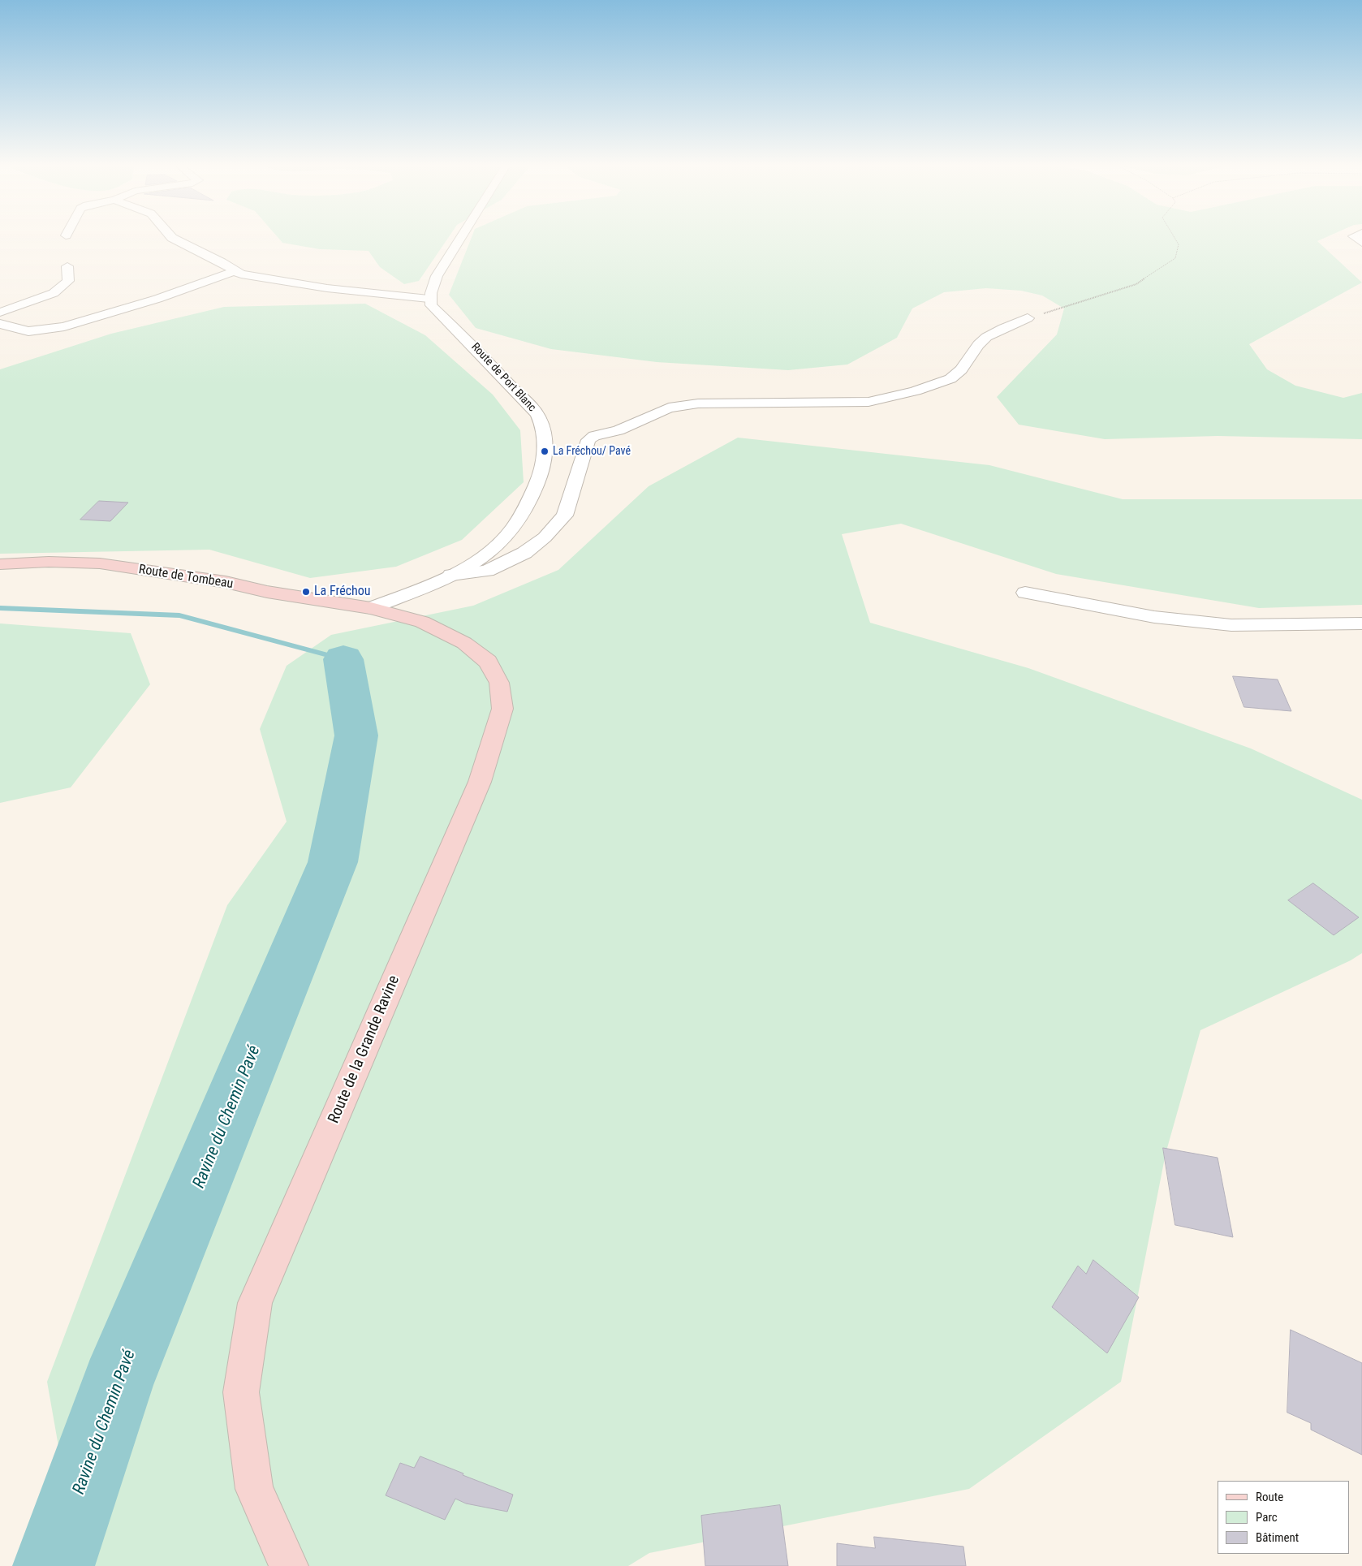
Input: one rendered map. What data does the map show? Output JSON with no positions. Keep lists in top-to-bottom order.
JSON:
{
  "streets": {
    "main road": ["Route de Tombeau", "Route de la Grande Ravine"],
    "street": ["Route de Port Blanc"]
  },
  "crossings": [
    ["Route de Port Blanc", "Route de Tombeau"],
    ["Route de Port Blanc", "Route de la Grande Ravine"],
    ["Route de Tombeau", "Route de la Grande Ravine"]
  ],
  "water": ["Ravine du Chemin Pavé"],
  "places": ["La Fréchou/ Pavé", "La Fréchou"],
  "legend": ["Route", "Parc", "Bâtiment"]
}
